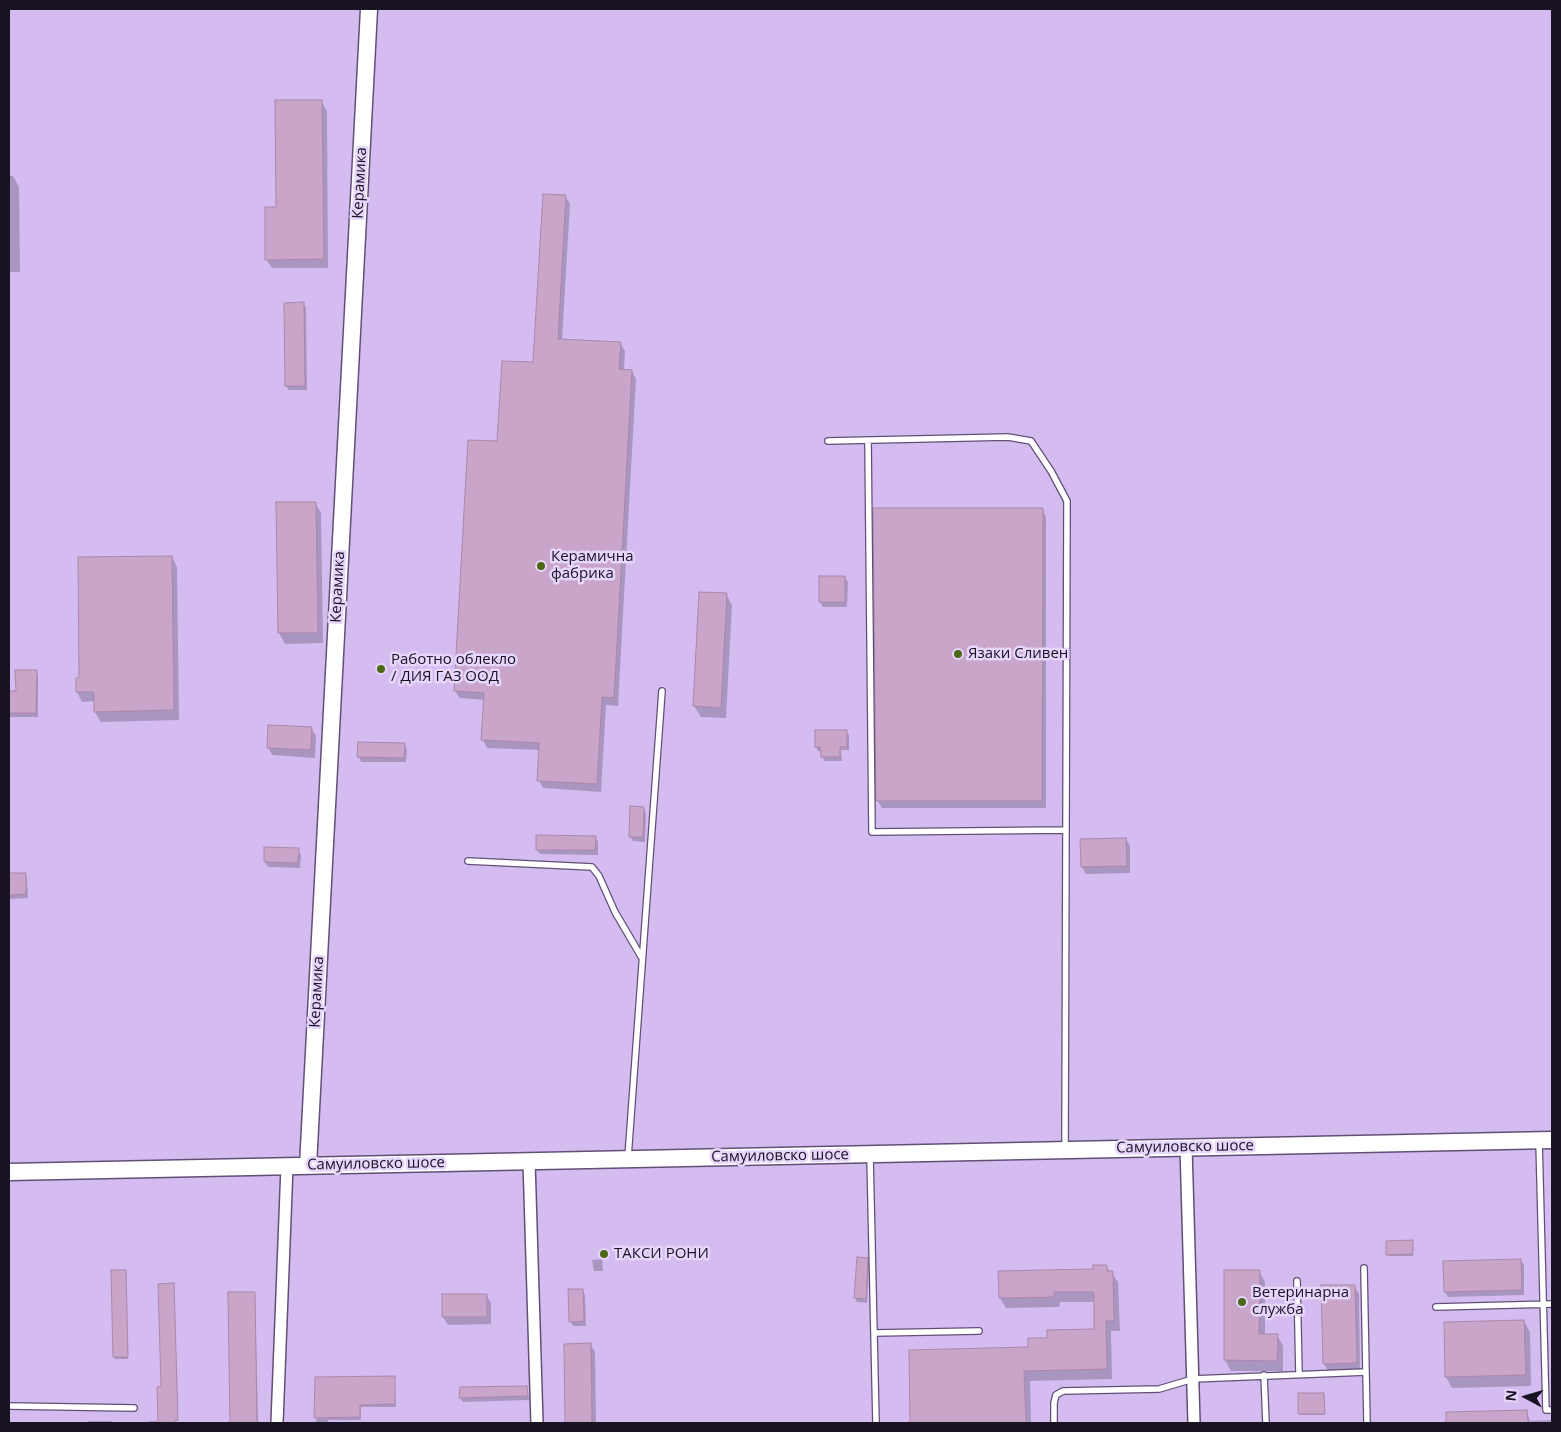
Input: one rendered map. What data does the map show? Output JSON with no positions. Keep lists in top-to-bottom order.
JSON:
{
  "streets": {
    "street": ["Керамика", "Самуиловско шосе"]
  },
  "crossings": [
    ["Керамика", "Самуиловско шосе"]
  ],
  "places": [
    "Керамична фабрика",
    "Язаки Сливен",
    "Работно облекло / ДИЯ ГАЗ ООД",
    "ТАКСИ РОНИ",
    "Ветеринарна служба"
  ],
  "north": "left"
}
